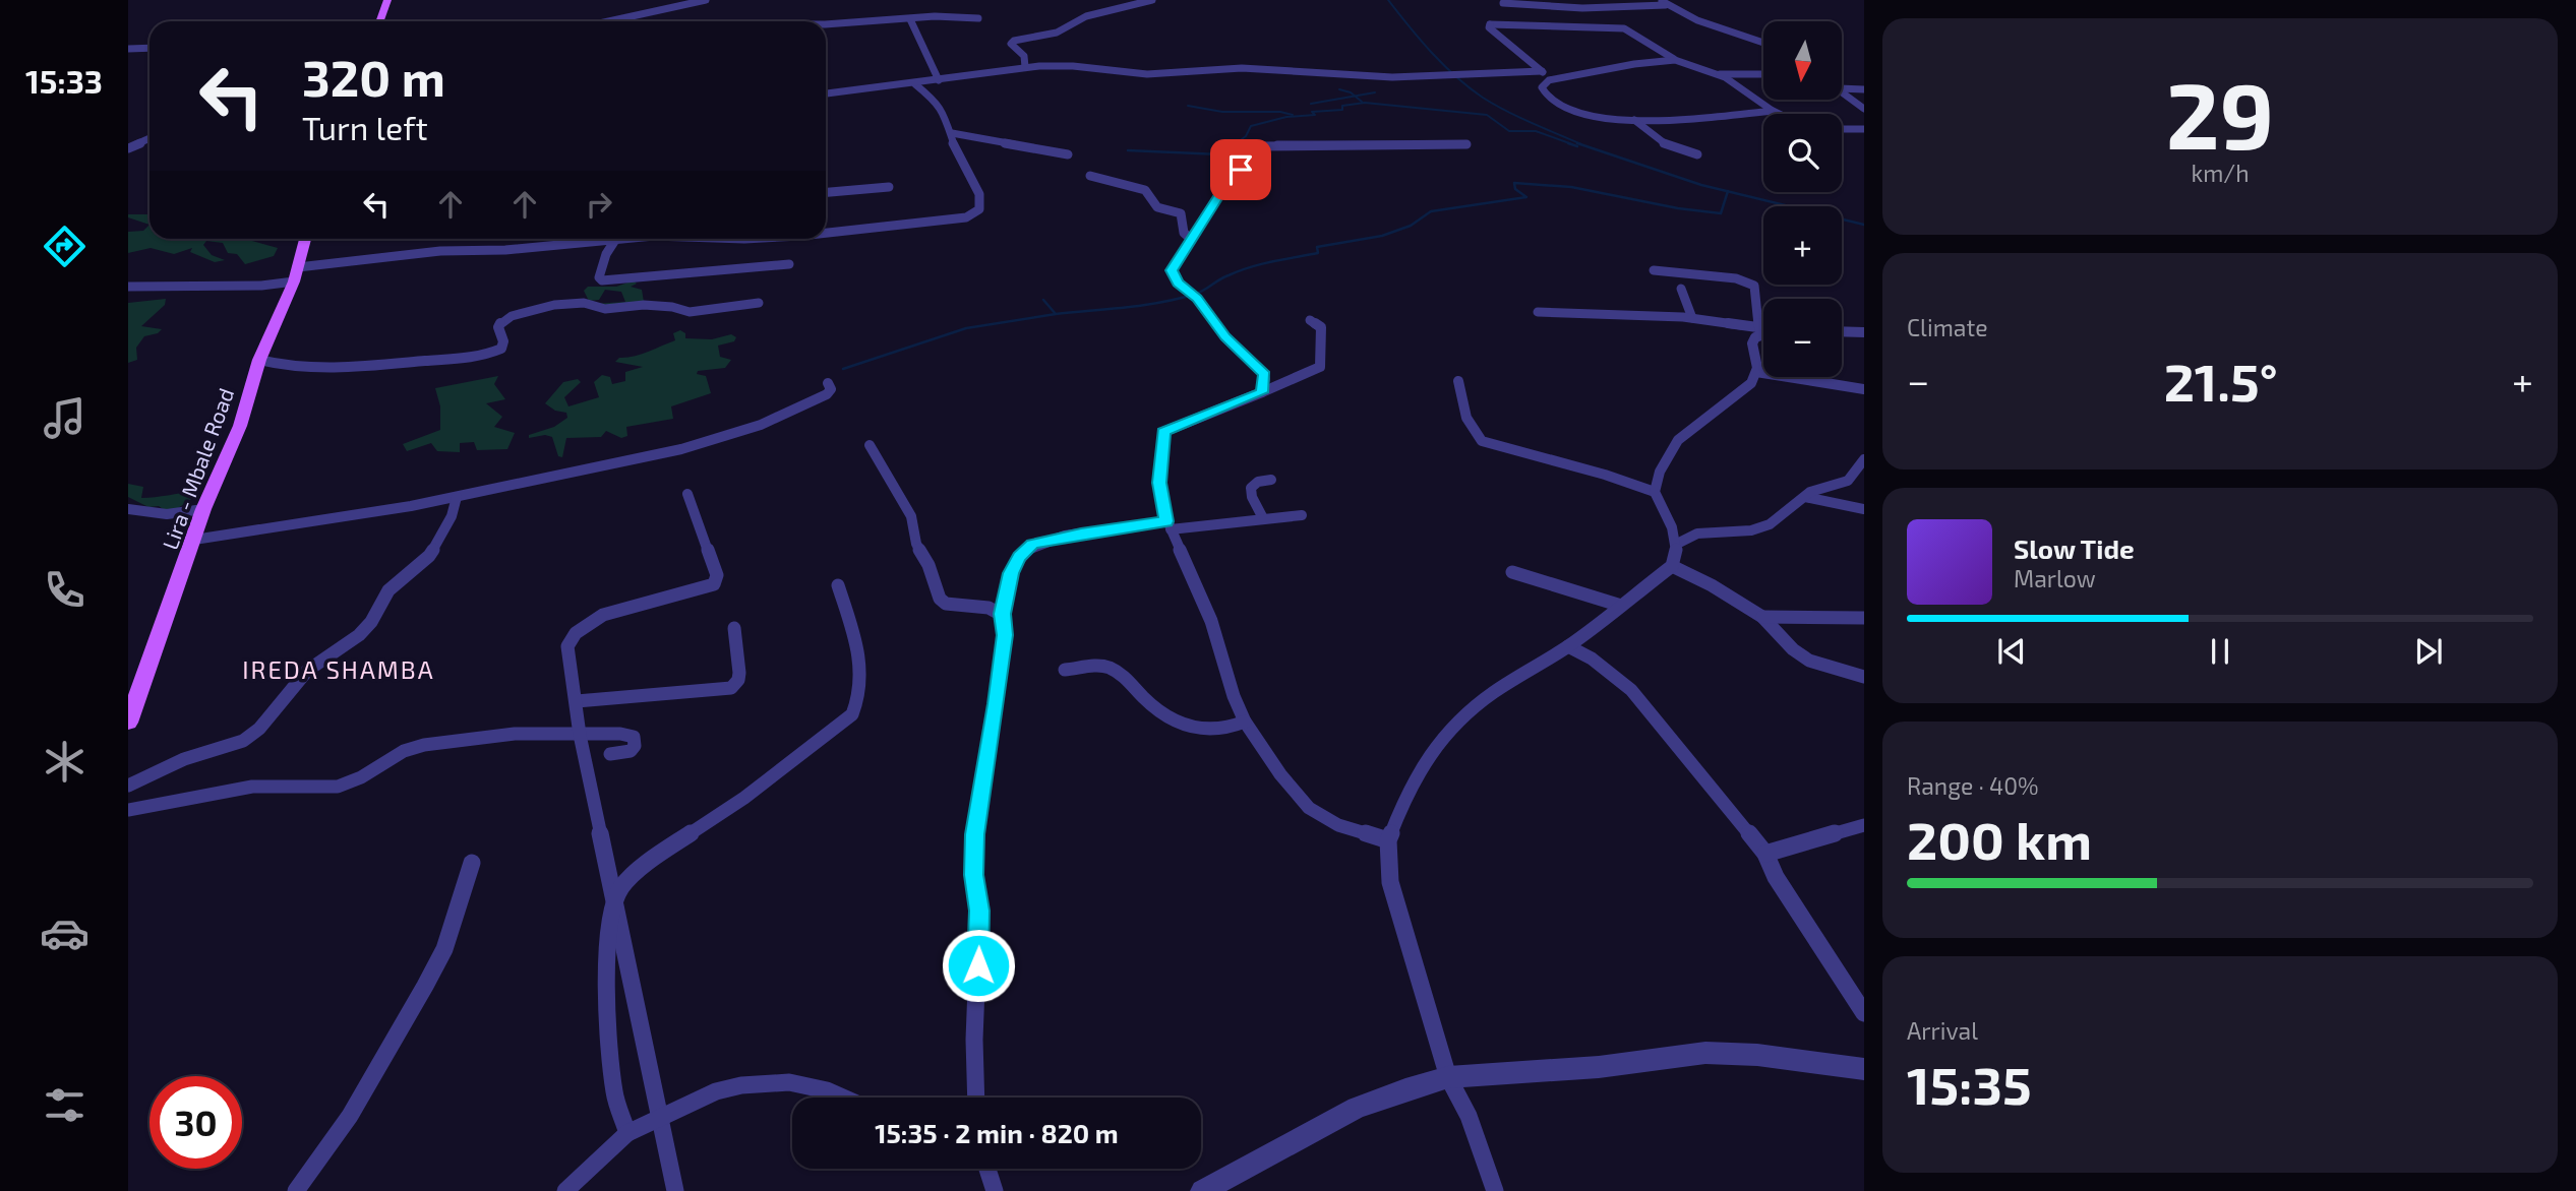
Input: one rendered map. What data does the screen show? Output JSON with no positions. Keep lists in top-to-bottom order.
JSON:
{
  "streets": {
    "main road": ["Lira - Mbale Road"]
  },
  "districts": ["IREDA SHAMBA"],
  "north": "bottom",
  "page": {
    "tabs": "15:33",
    "tile": [
      ["29", "km/h"],
      "Climate",
      ["Range · 40%", "200 km"],
      ["Arrival", "15:35"]
    ],
    "map_buttons": ["+", "−"],
    "turn": ["320 m", "Turn left"],
    "heat": ["−", "21.5°", "+"],
    "song": ["Slow Tide", "Marlow"],
    "limit": "30",
    "trip": "15:35 · 2 min · 820 m"
  }
}
